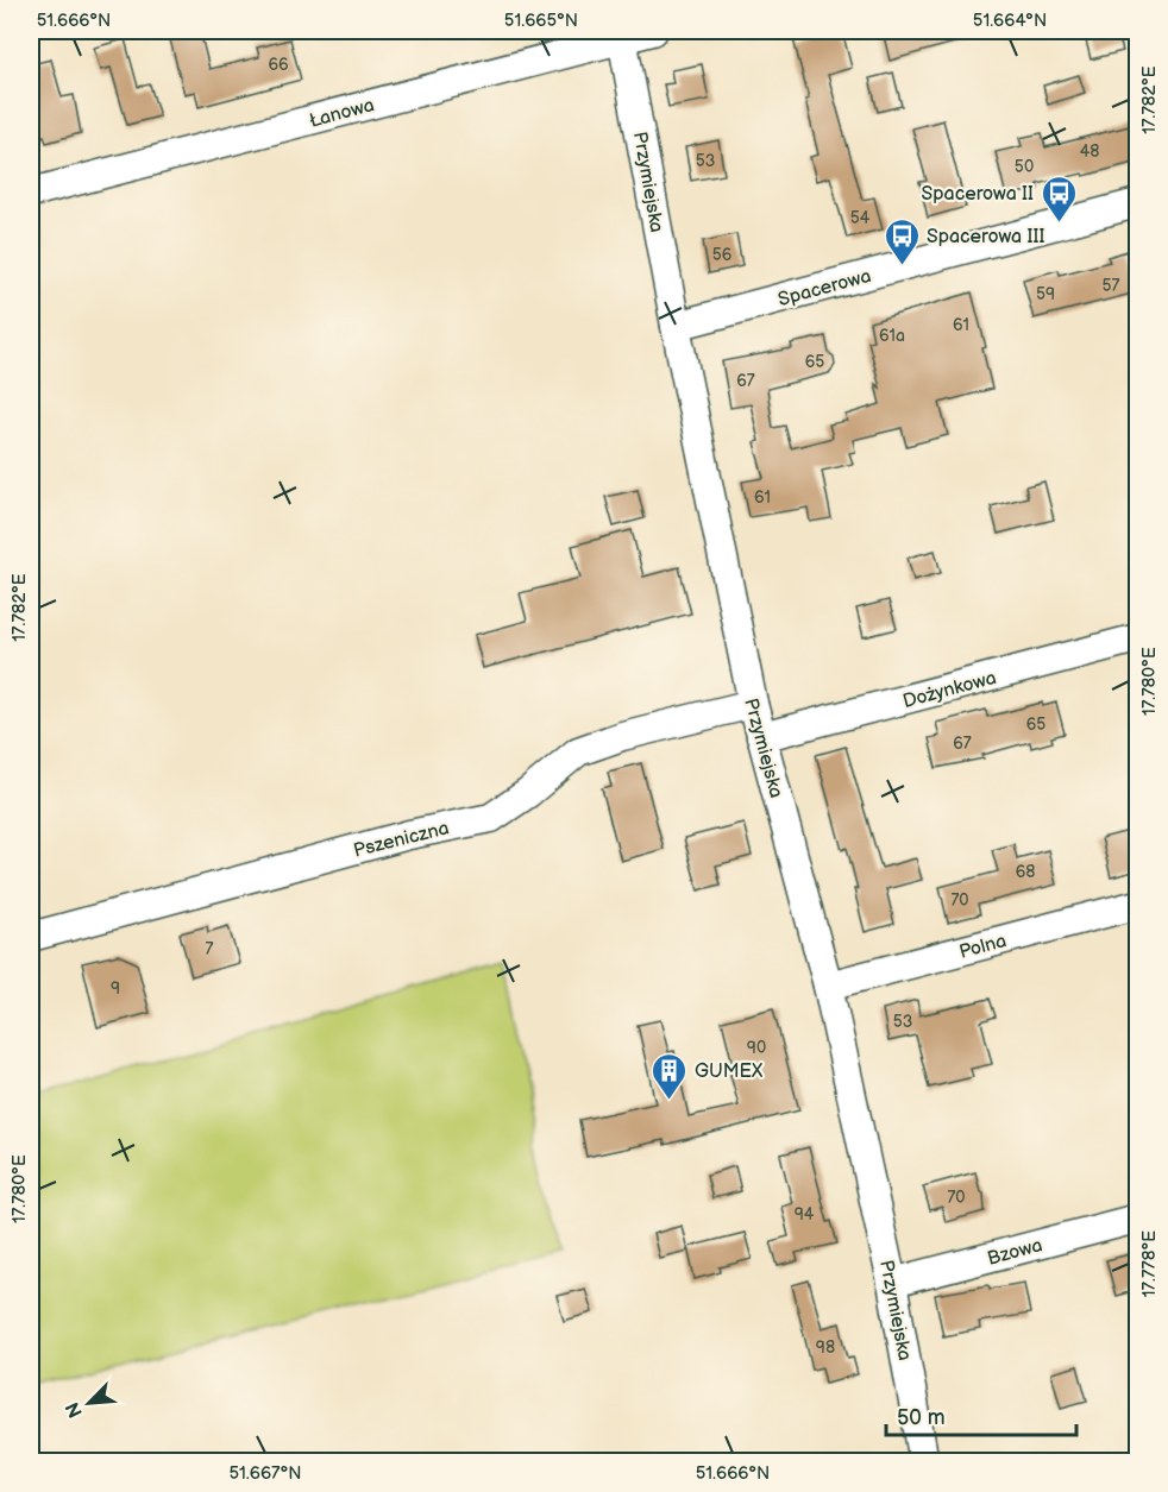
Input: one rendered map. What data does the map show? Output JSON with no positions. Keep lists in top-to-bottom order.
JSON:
{
  "streets": {
    "street": [
      "Łanowa",
      "Przymiejska",
      "Spacerowa",
      "Dożynkowa",
      "Pszeniczna",
      "Polna",
      "Bzowa"
    ]
  },
  "crossings": [
    ["Łanowa", "Przymiejska"],
    ["Przymiejska", "Spacerowa"],
    ["Przymiejska", "Dożynkowa"],
    ["Przymiejska", "Pszeniczna"],
    ["Przymiejska", "Polna"],
    ["Przymiejska", "Bzowa"]
  ],
  "places": {
    "bus stop": ["Spacerowa II", "Spacerowa III"],
    "building": ["GUMEX"]
  },
  "house_numbers": [
    "66",
    "48",
    "53",
    "50",
    "54",
    "56",
    "57",
    "59",
    "61",
    "61a",
    "65",
    "67",
    "61",
    "65",
    "67",
    "68",
    "70",
    "7",
    "9",
    "53",
    "90",
    "70",
    "94",
    "98"
  ],
  "scale_bar": "50 m",
  "north": "bottom left",
  "coordinates": [
    "51.666°N",
    "51.665°N",
    "51.664°N",
    "17.782°E",
    "17.780°E",
    "17.778°E",
    "51.667°N"
  ]
}
